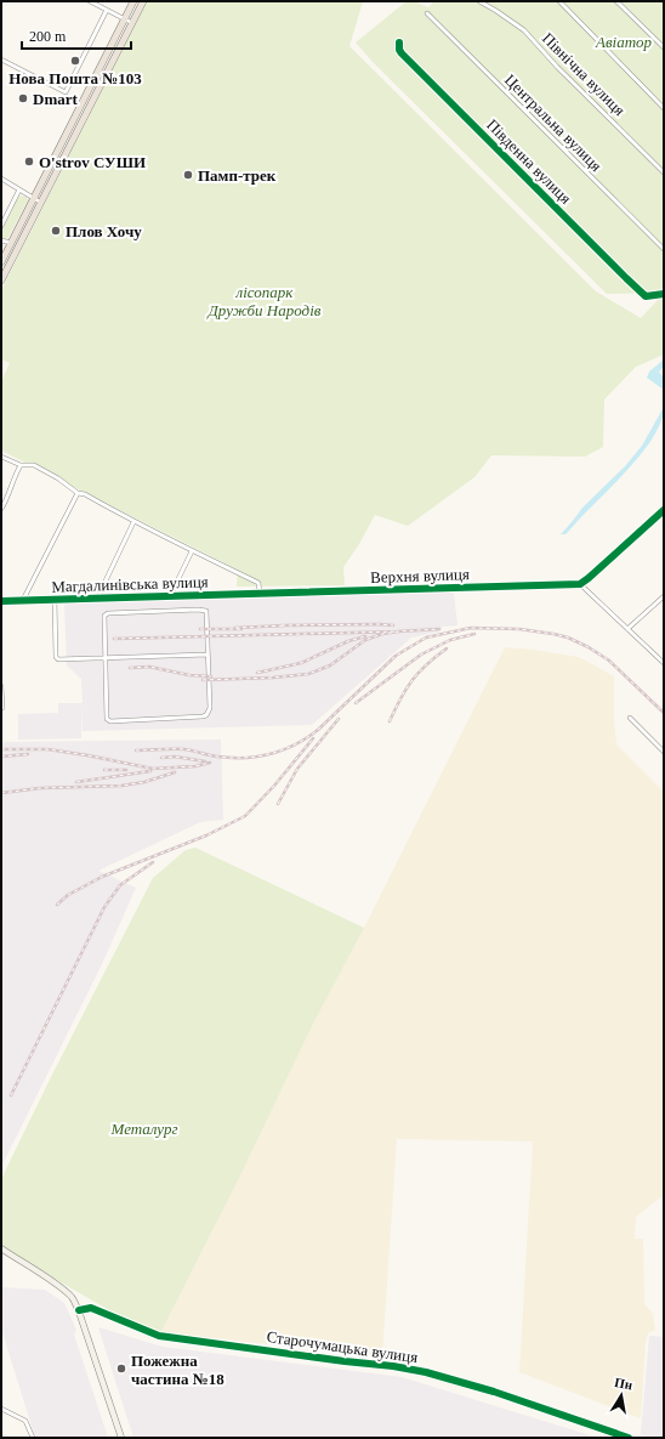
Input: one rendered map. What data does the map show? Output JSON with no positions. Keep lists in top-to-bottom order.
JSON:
{
  "streets": {
    "street": [
      "Північна вулиця",
      "Центральна вулиця",
      "Південна вулиця",
      "Верхня вулиця",
      "Магдалинівська вулиця",
      "Старочумацька вулиця"
    ]
  },
  "crossings": [
    ["Верхня вулиця", "Магдалинівська вулиця"]
  ],
  "parks": ["Авіатор", "лісопарк Дружби Народів", "Металург"],
  "places": [
    "Нова Пошта №103",
    "Dmart",
    "O'strov СУШИ",
    "Памп-трек",
    "Плов Хочу",
    "Пожежна частина №18"
  ],
  "scale_bar": "200 m",
  "north": "top"
}
